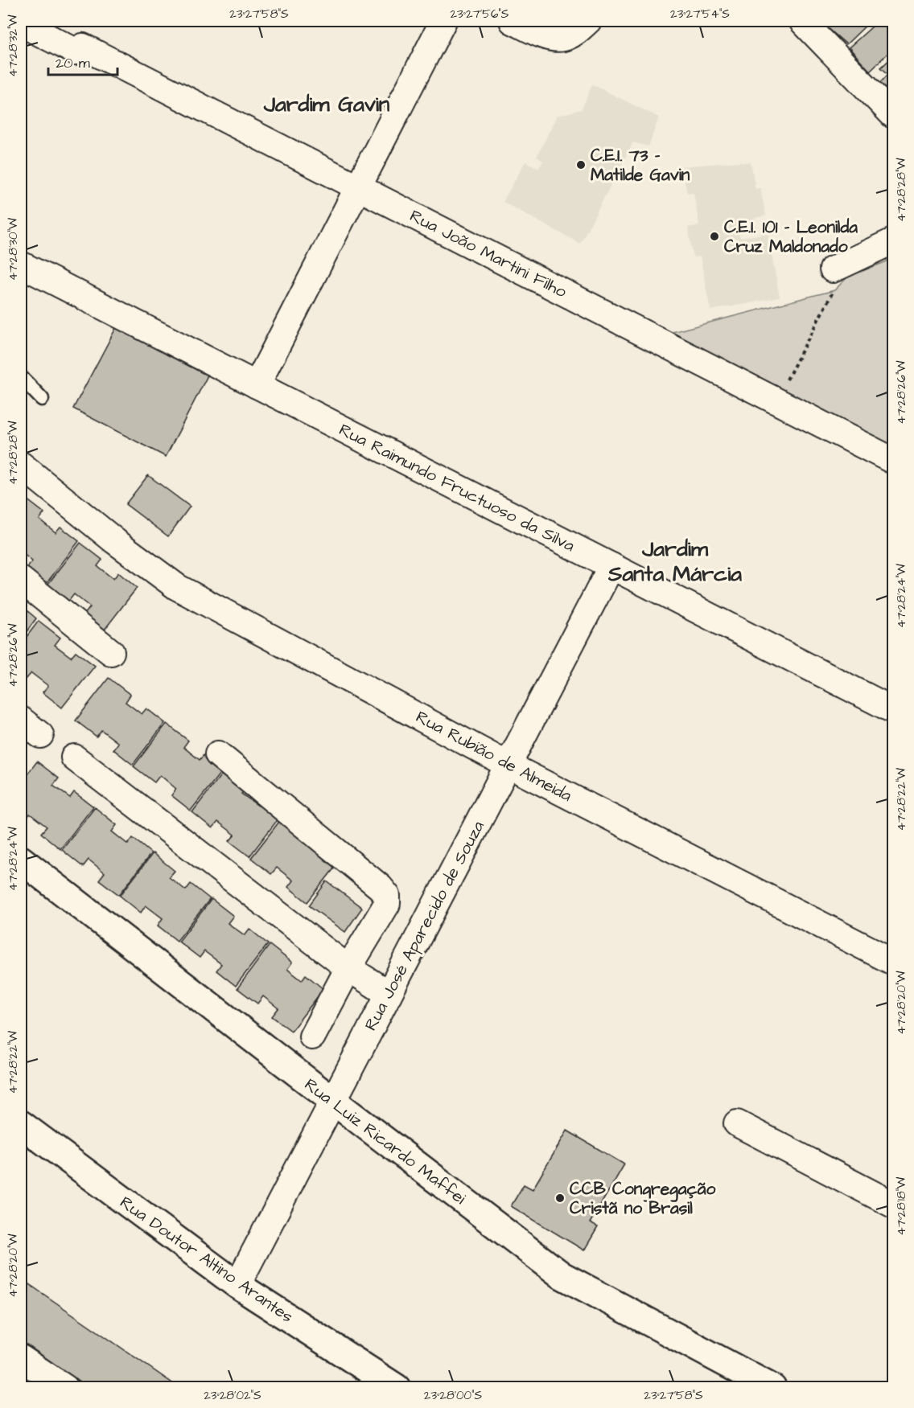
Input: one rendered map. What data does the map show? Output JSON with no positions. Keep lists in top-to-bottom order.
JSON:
{
  "streets": {
    "street": [
      "Rua João Martini Filho",
      "Rua Raimundo Fructuoso da Silva",
      "Rua Rubião de Almeida",
      "Rua José Aparecido de Souza",
      "Rua Luiz Ricardo Maffei",
      "Rua Doutor Altino Arantes"
    ]
  },
  "crossings": [
    ["Rua Raimundo Fructuoso da Silva", "Rua José Aparecido de Souza"],
    ["Rua Rubião de Almeida", "Rua José Aparecido de Souza"],
    ["Rua José Aparecido de Souza", "Rua Luiz Ricardo Maffei"],
    ["Rua José Aparecido de Souza", "Rua Doutor Altino Arantes"]
  ],
  "districts": ["Jardim Gavin", "Jardim Santa Márcia"],
  "places": ["C.E.I. 73 - Matilde Gavin", "C.E.I. 101 - Leonilda Cruz Maldonado", "CCB Congregação Cristã no Brasil"],
  "scale_bar": "20 m",
  "coordinates": [
    "23°27'58\"S",
    "23°27'56\"S",
    "23°27'54\"S",
    "47°28'32\"W",
    "47°28'28\"W",
    "47°28'30\"W",
    "47°28'26\"W",
    "47°28'24\"W",
    "47°28'22\"W",
    "47°28'20\"W",
    "47°28'18\"W",
    "23°28'02\"S",
    "23°28'00\"S"
  ]
}
